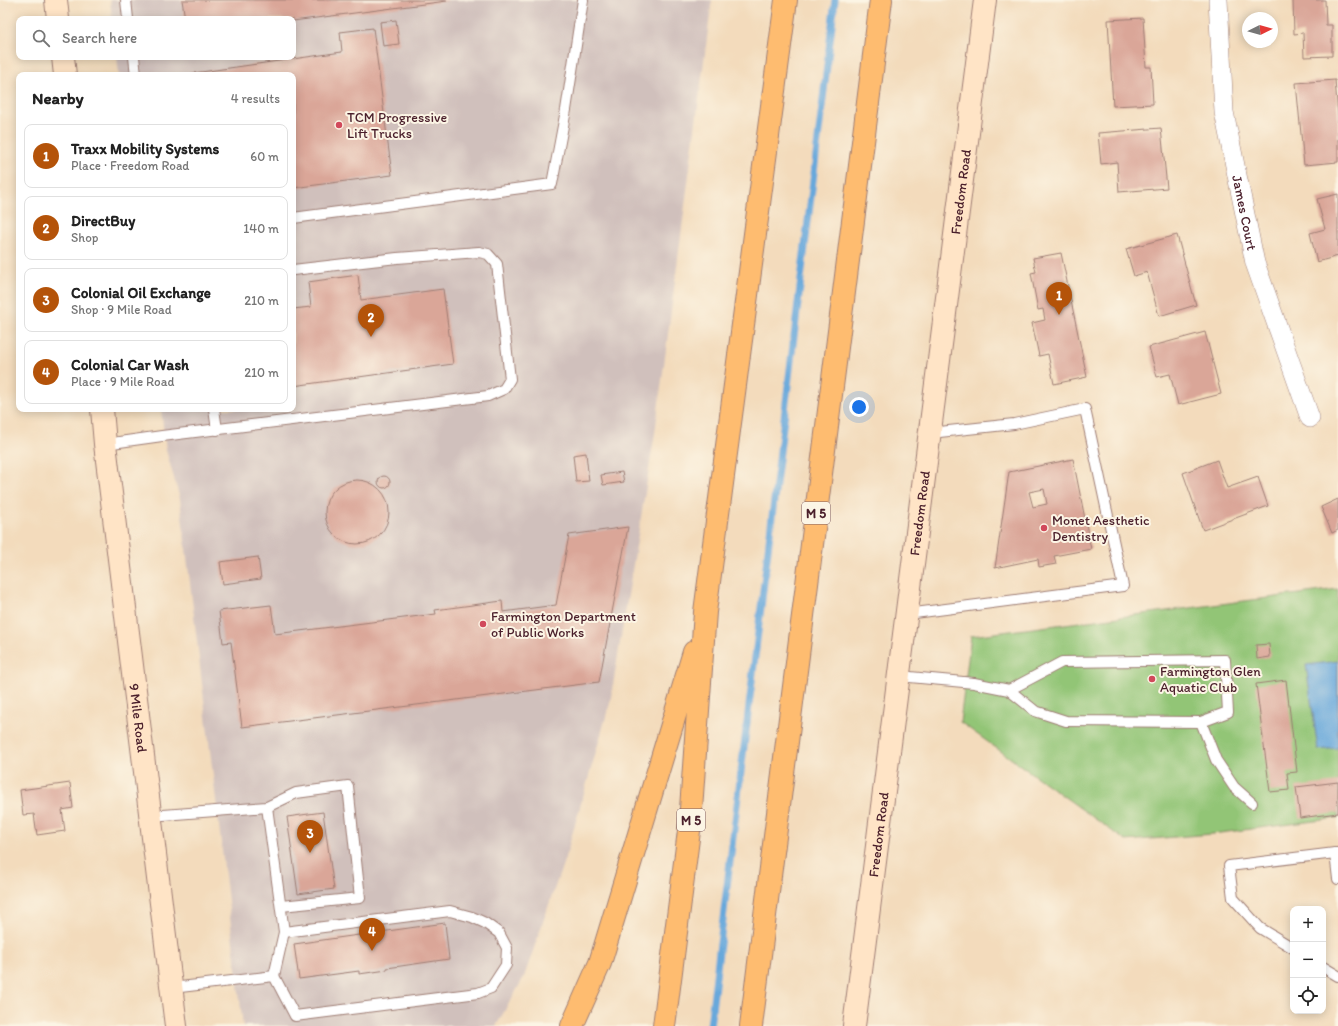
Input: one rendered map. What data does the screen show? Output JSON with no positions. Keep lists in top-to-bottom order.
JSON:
{
  "streets": {
    "highway": ["M 5"],
    "street": ["Freedom Road", "James Court", "9 Mile Road"]
  },
  "places": [
    "TCM Progressive Lift Trucks",
    "Monet Aesthetic Dentistry",
    "Farmington Department of Public Works",
    "Farmington Glen Aquatic Club"
  ],
  "north": "right",
  "page": {
    "search": "Search here",
    "heading": ["Nearby", "4 results"],
    "list": [
      {
        "mark": "1",
        "name": "Traxx Mobility Systems",
        "note": "Place · Freedom Road",
        "value": "60 m"
      },
      {
        "mark": "2",
        "name": "DirectBuy",
        "note": "Shop",
        "value": "140 m"
      },
      {
        "mark": "3",
        "name": "Colonial Oil Exchange",
        "note": "Shop · 9 Mile Road",
        "value": "210 m"
      },
      {
        "mark": "4",
        "name": "Colonial Car Wash",
        "note": "Place · 9 Mile Road",
        "value": "210 m"
      }
    ],
    "pins": [
      "1",
      "2",
      "3",
      "4"
    ],
    "map_buttons": ["+", "−"]
  }
}
